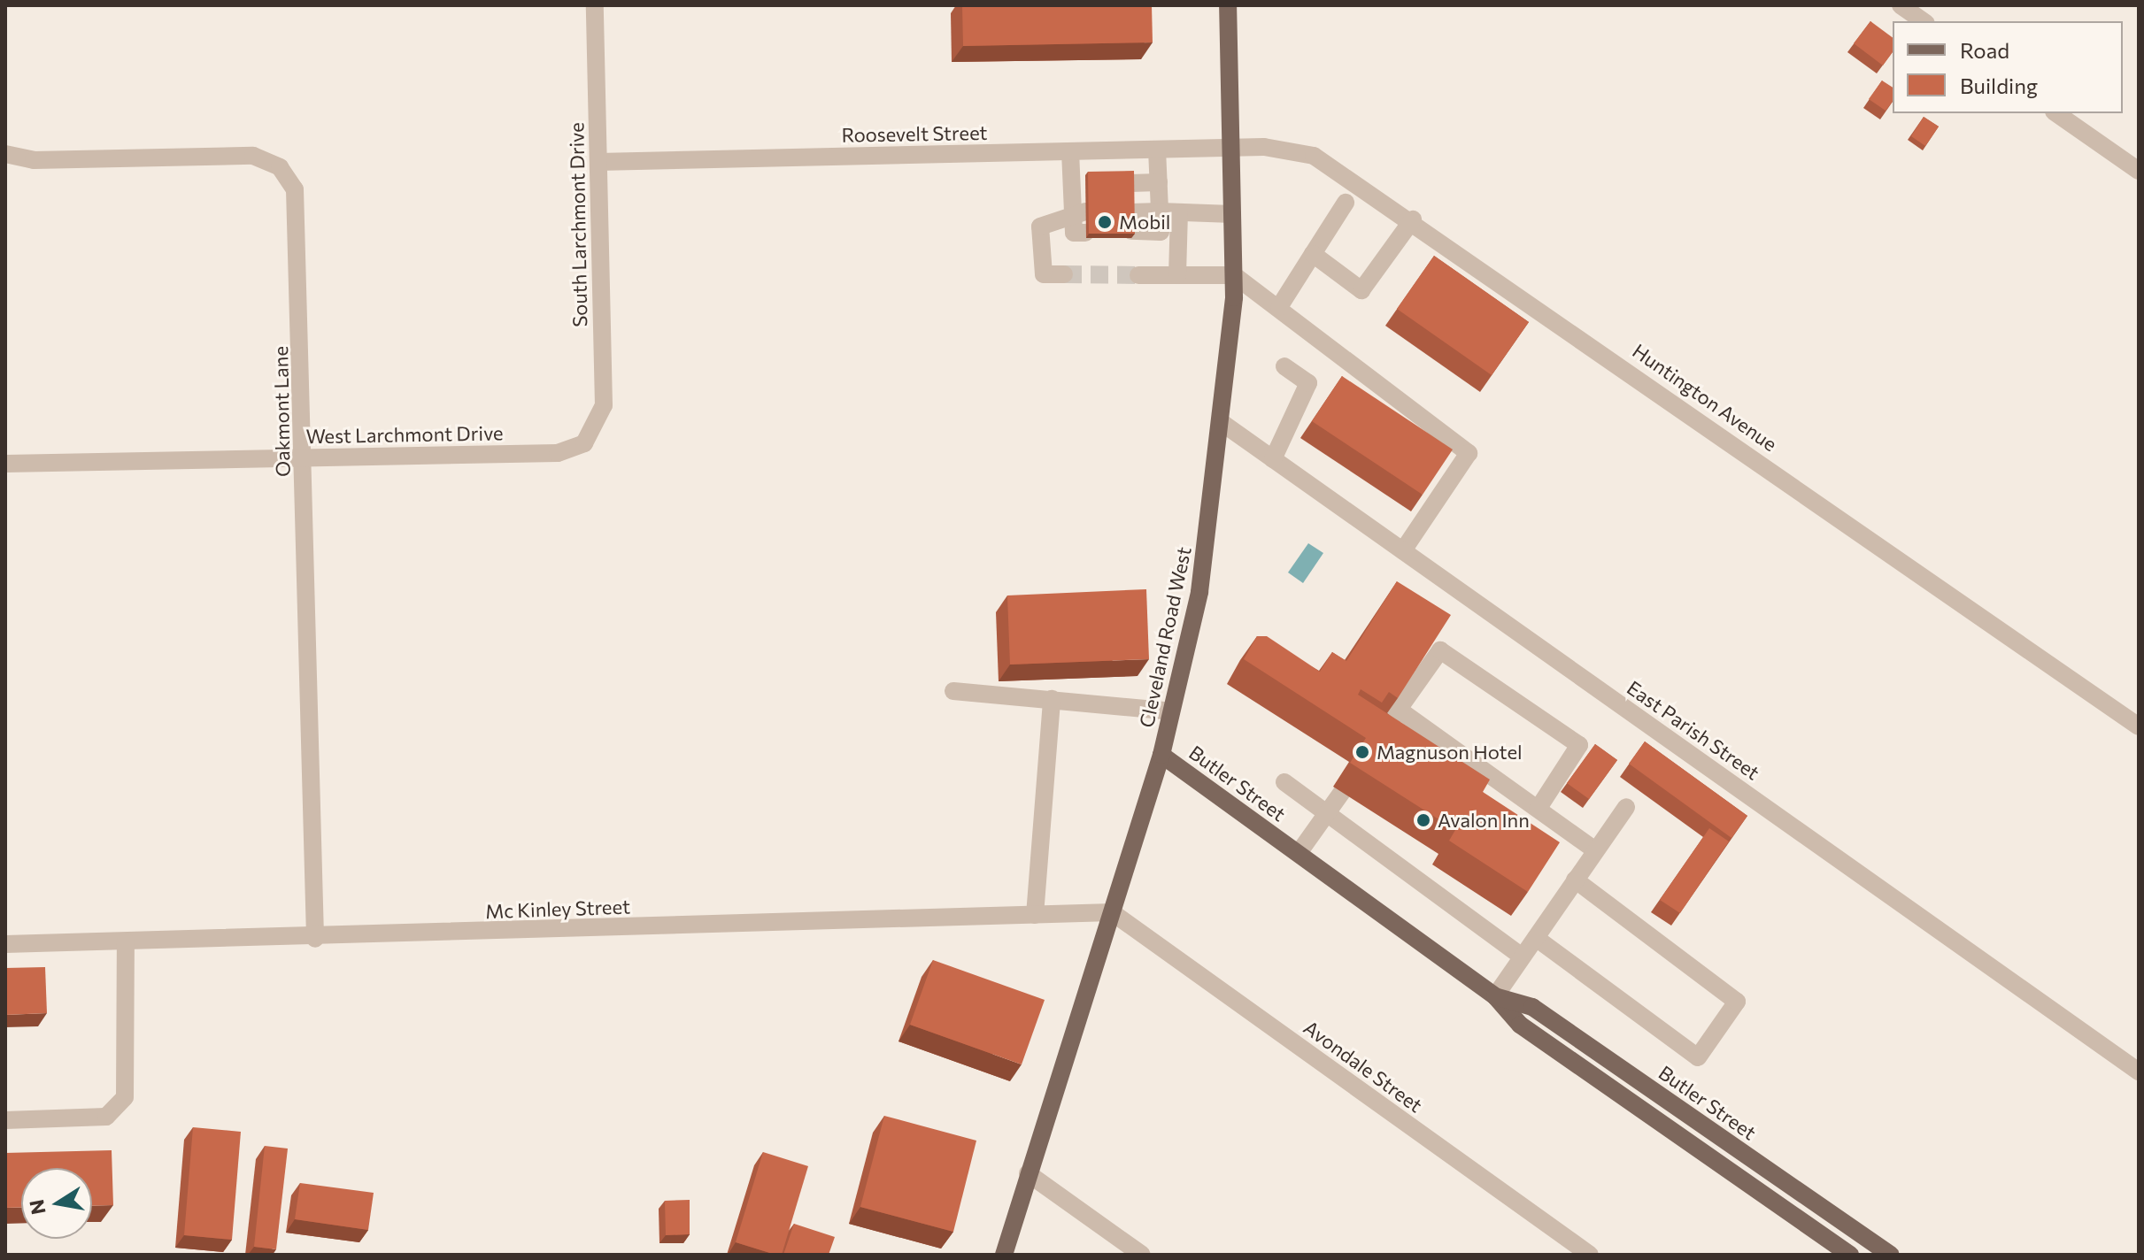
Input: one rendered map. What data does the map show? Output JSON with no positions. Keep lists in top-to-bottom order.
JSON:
{
  "streets": {
    "main road": ["Cleveland Road West", "Butler Street"],
    "street": [
      "Roosevelt Street",
      "South Larchmont Drive",
      "Huntington Avenue",
      "Oakmont Lane",
      "West Larchmont Drive",
      "East Parish Street",
      "Mc Kinley Street",
      "Avondale Street"
    ]
  },
  "crossings": [
    ["Roosevelt Street", "South Larchmont Drive"],
    ["Roosevelt Street", "Huntington Avenue"],
    ["Roosevelt Street", "Cleveland Road West"],
    ["South Larchmont Drive", "West Larchmont Drive"],
    ["Huntington Avenue", "Cleveland Road West"],
    ["Oakmont Lane", "West Larchmont Drive"],
    ["Oakmont Lane", "Mc Kinley Street"],
    ["Cleveland Road West", "East Parish Street"],
    ["Cleveland Road West", "Butler Street"],
    ["Cleveland Road West", "Mc Kinley Street"],
    ["Cleveland Road West", "Avondale Street"],
    ["Mc Kinley Street", "Avondale Street"]
  ],
  "places": ["Mobil", "Magnuson Hotel", "Avalon Inn"],
  "legend": ["Road", "Building"],
  "north": "left"
}
